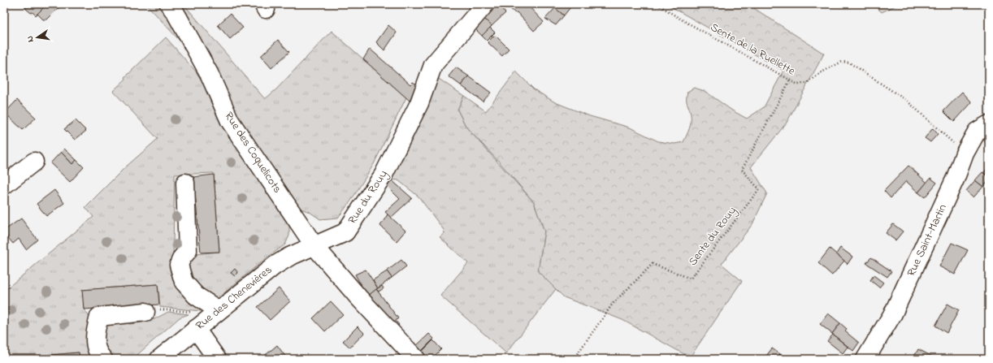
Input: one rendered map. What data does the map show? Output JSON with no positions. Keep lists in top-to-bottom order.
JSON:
{
  "streets": {
    "street": [
      "Rue des Coquelicots",
      "Rue du Rouy",
      "Rue Saint-Martin",
      "Rue des Chenevières"
    ],
    "path": ["Sente de la Ruellette", "Sente du Rouy"]
  },
  "crossings": [
    ["Sente de la Ruellette", "Sente du Rouy"],
    ["Sente de la Ruellette", "Rue Saint-Martin"],
    ["Rue des Coquelicots", "Rue du Rouy"],
    ["Rue des Coquelicots", "Rue des Chenevières"],
    ["Rue du Rouy", "Rue des Chenevières"]
  ],
  "north": "left"
}
